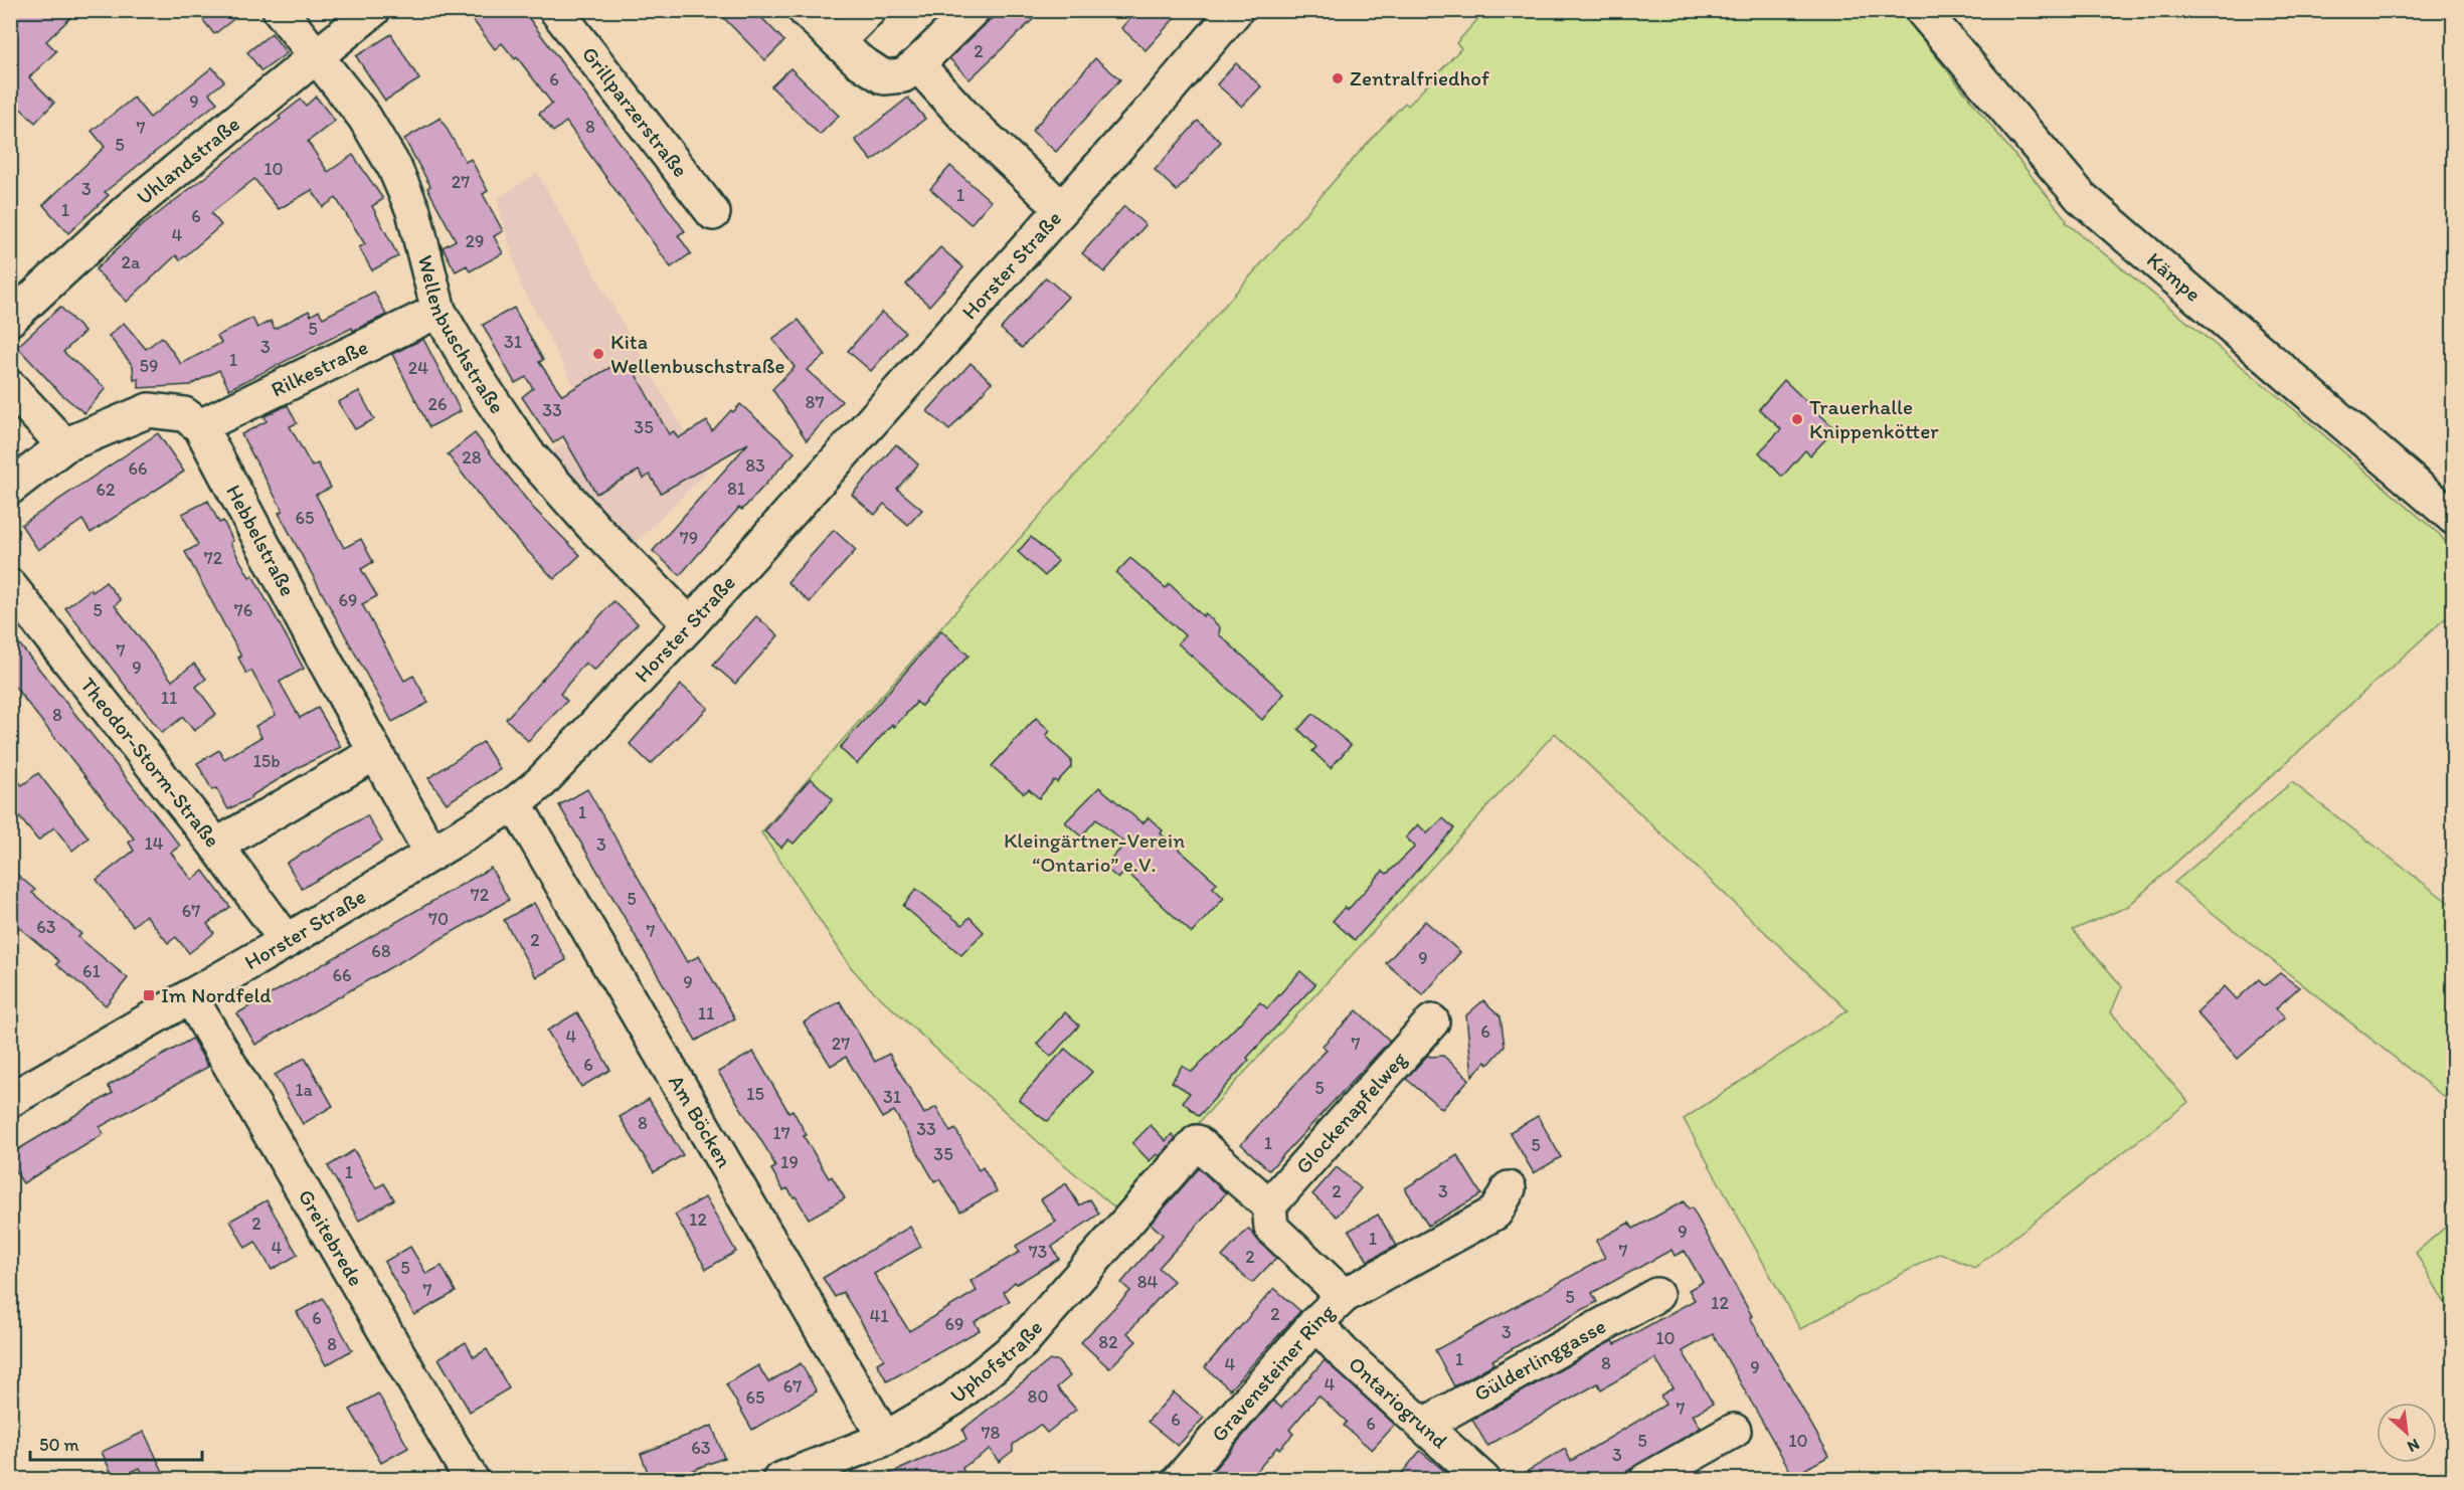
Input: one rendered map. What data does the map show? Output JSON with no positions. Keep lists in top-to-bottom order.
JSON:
{
  "streets": {
    "street": [
      "Grillparzerstraße",
      "Uhlandstraße",
      "Horster Straße",
      "Kämpe",
      "Wellenbuschstraße",
      "Rilkestraße",
      "Hebbelstraße",
      "Theodor-Storm-Straße",
      "Glockenapfelweg",
      "Am Böcken",
      "Greitebrede",
      "Uphofstraße",
      "Gülderlinggasse",
      "Gravensteiner Ring",
      "Ontariogrund"
    ]
  },
  "crossings": [
    ["Uhlandstraße", "Wellenbuschstraße"],
    ["Horster Straße", "Wellenbuschstraße"],
    ["Horster Straße", "Hebbelstraße"],
    ["Horster Straße", "Theodor-Storm-Straße"],
    ["Horster Straße", "Am Böcken"],
    ["Horster Straße", "Greitebrede"],
    ["Wellenbuschstraße", "Rilkestraße"],
    ["Rilkestraße", "Hebbelstraße"],
    ["Glockenapfelweg", "Uphofstraße"],
    ["Am Böcken", "Uphofstraße"],
    ["Gülderlinggasse", "Ontariogrund"],
    ["Gravensteiner Ring", "Ontariogrund"]
  ],
  "parks": ["Kleingärtner-Verein “Ontario” e.V."],
  "places": {
    "other": ["Zentralfriedhof", "Kita Wellenbuschstraße", "Trauerhalle Knippenkötter"],
    "transit": ["Im Nordfeld"]
  },
  "house_numbers": [
    "2",
    "6",
    "9",
    "8",
    "7",
    "5",
    "10",
    "27",
    "3",
    "1",
    "1",
    "6",
    "4",
    "29",
    "2a",
    "5",
    "31",
    "3",
    "1",
    "59",
    "24",
    "87",
    "26",
    "33",
    "35",
    "28",
    "83",
    "66",
    "81",
    "62",
    "65",
    "79",
    "72",
    "69",
    "5",
    "76",
    "7",
    "9",
    "11",
    "8",
    "15b",
    "1",
    "14",
    "3",
    "72",
    "5",
    "67",
    "70",
    "63",
    "7",
    "2",
    "68",
    "9",
    "61",
    "66",
    "9",
    "11",
    "6",
    "4",
    "27",
    "7",
    "6",
    "5",
    "1a",
    "15",
    "31",
    "8",
    "33",
    "17",
    "1",
    "5",
    "35",
    "19",
    "1",
    "2",
    "3",
    "12",
    "2",
    "9",
    "1",
    "4",
    "7",
    "73",
    "2",
    "5",
    "84",
    "7",
    "5",
    "12",
    "2",
    "41",
    "6",
    "69",
    "3",
    "10",
    "82",
    "8",
    "1",
    "8",
    "4",
    "9",
    "4",
    "67",
    "80",
    "65",
    "7",
    "6",
    "6",
    "78",
    "5",
    "10",
    "63",
    "3"
  ],
  "scale_bar": "50 m",
  "north": "bottom right"
}
